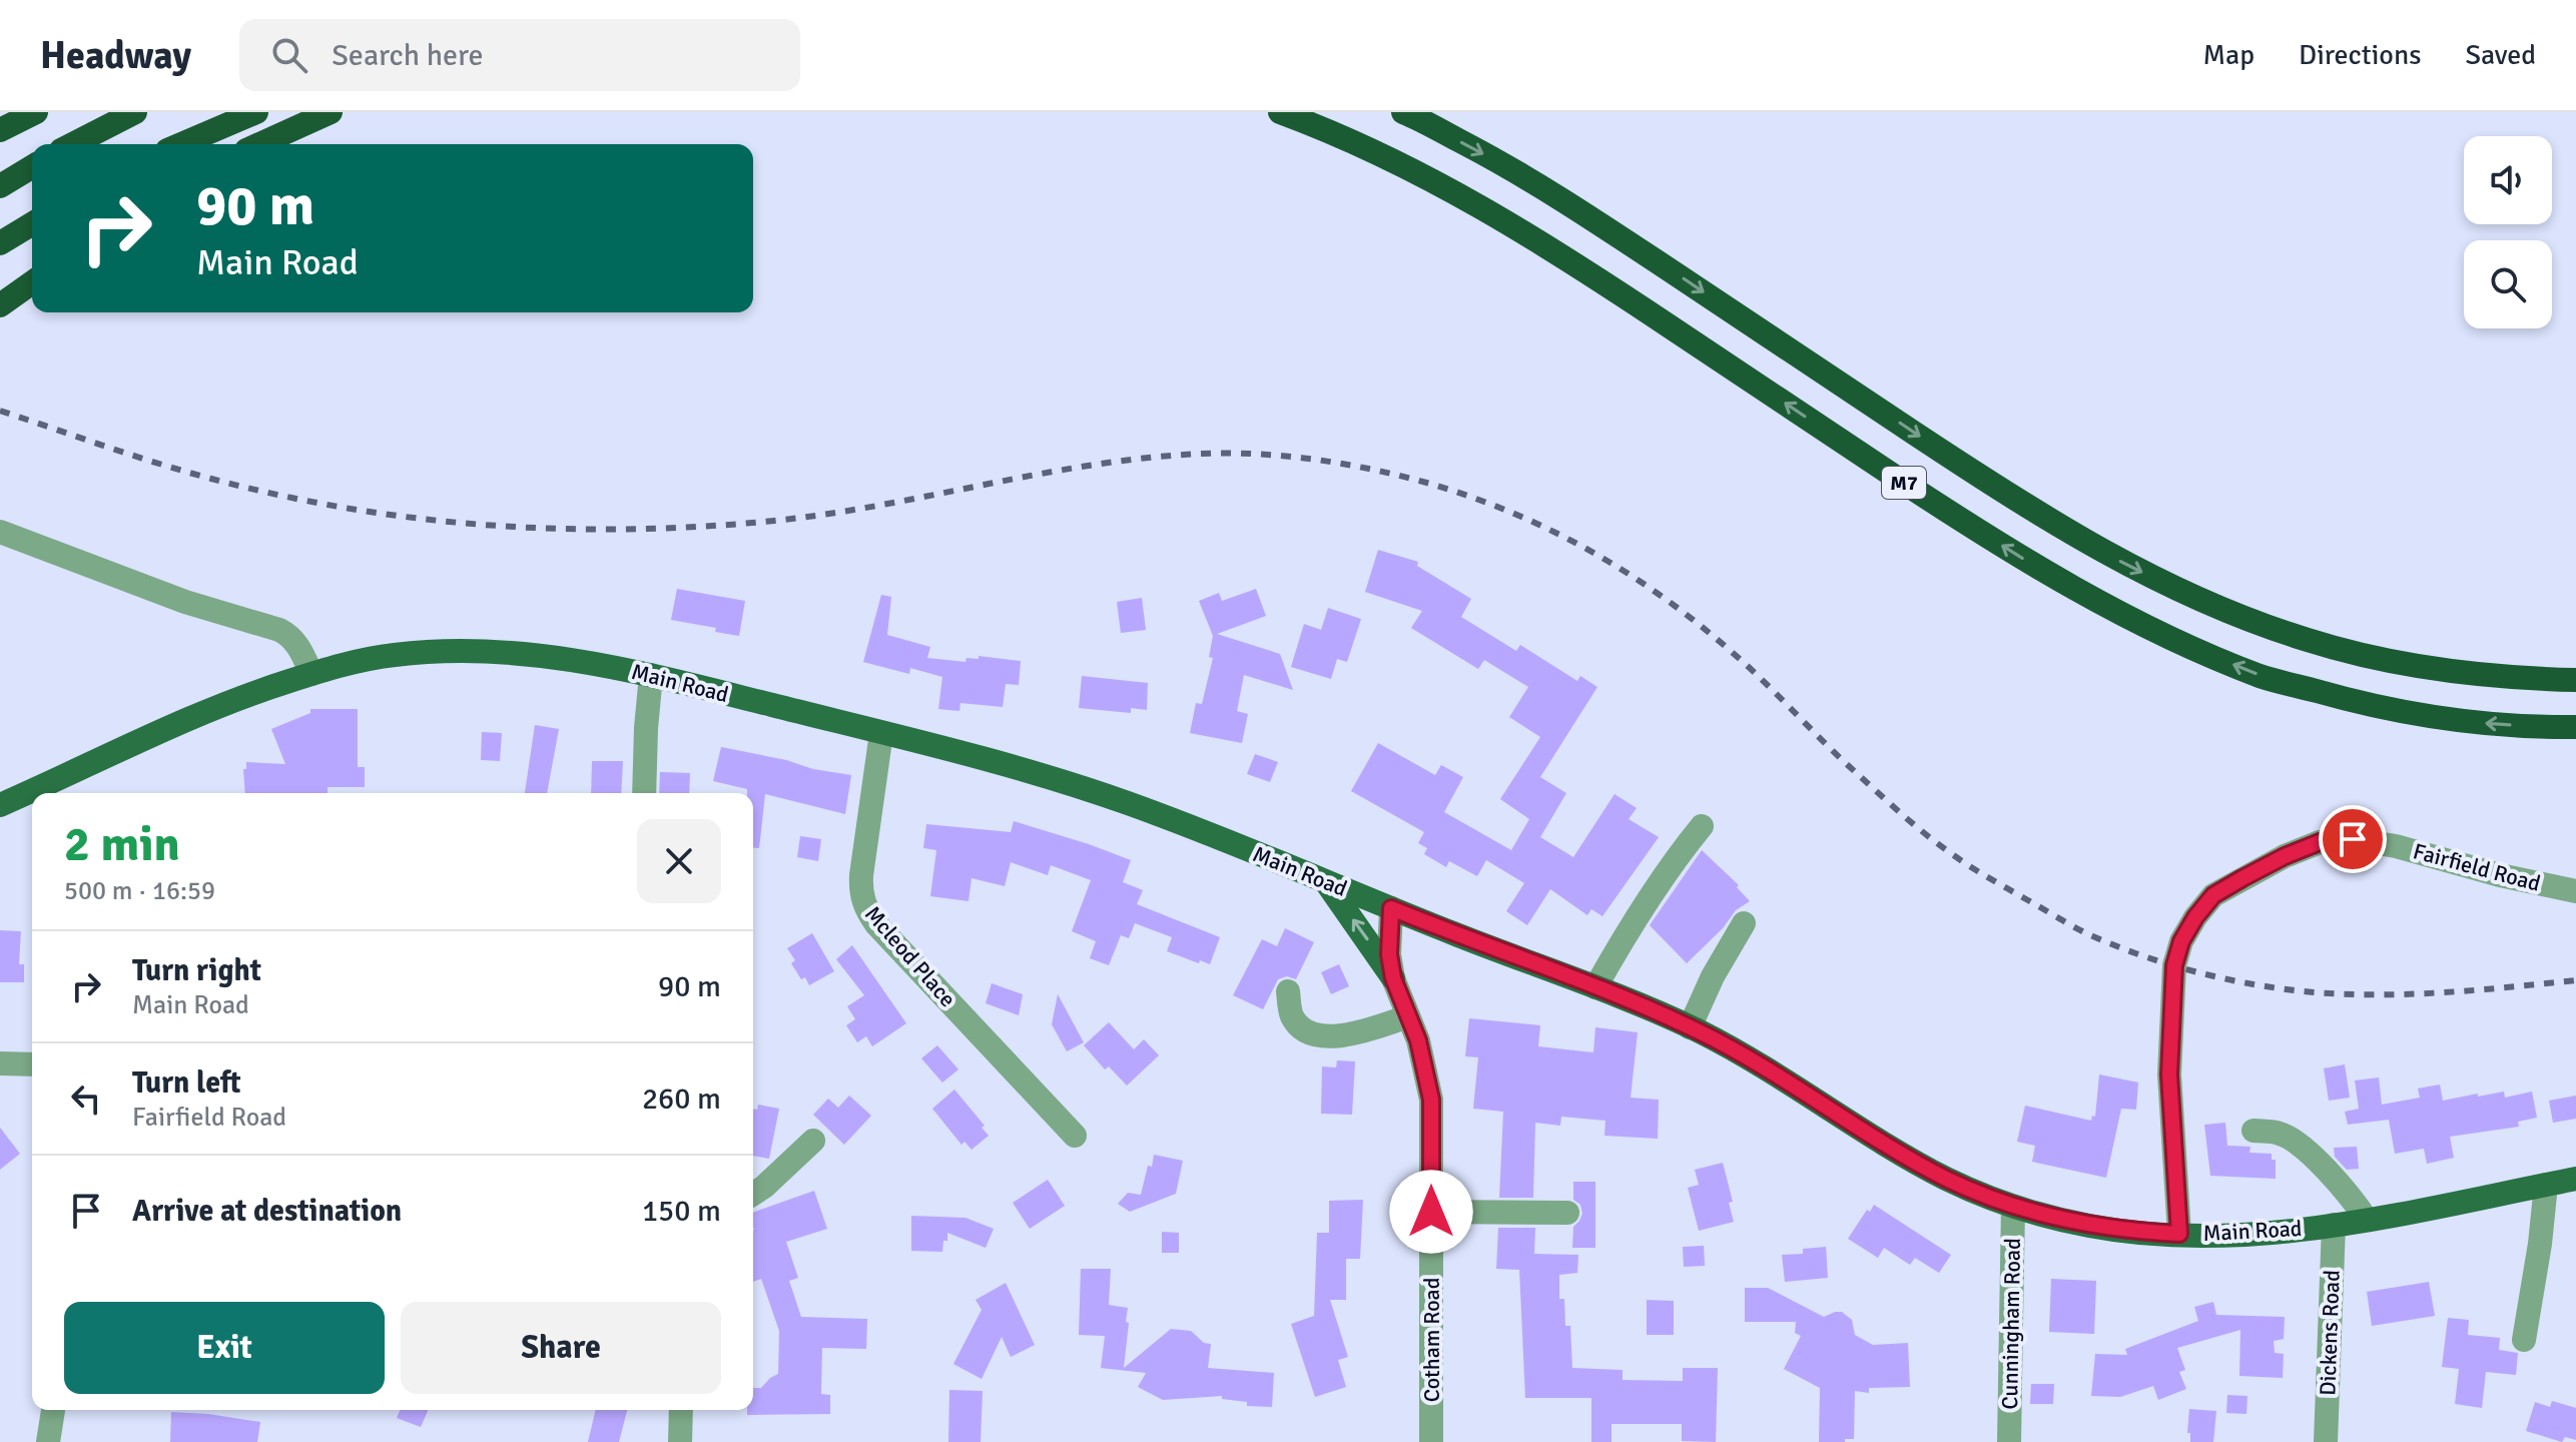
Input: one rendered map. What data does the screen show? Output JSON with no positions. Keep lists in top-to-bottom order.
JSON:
{
  "streets": {
    "highway": ["M7"],
    "main road": ["Main Road"],
    "street": [
      "Fairfield Road",
      "Mcleod Place",
      "Cunningham Road",
      "Dickens Road",
      "Cotham Road"
    ]
  },
  "crossings": [
    ["Main Road", "Fairfield Road"],
    ["Main Road", "Mcleod Place"],
    ["Main Road", "Cunningham Road"],
    ["Main Road", "Dickens Road"],
    ["Main Road", "Cotham Road"]
  ],
  "page": {
    "header": "Headway",
    "search": "Search here",
    "nav": ["Map", "Directions", "Saved"],
    "turn": ["90 m", "Main Road"],
    "heading": ["2 min", "500 m · 16:59"],
    "list": [
      {
        "name": "Turn right",
        "note": "Main Road",
        "value": "90 m"
      },
      {
        "name": "Turn left",
        "note": "Fairfield Road",
        "value": "260 m"
      },
      {
        "name": "Arrive at destination",
        "value": "150 m"
      }
    ],
    "buttons": ["Exit", "Share"]
  }
}
